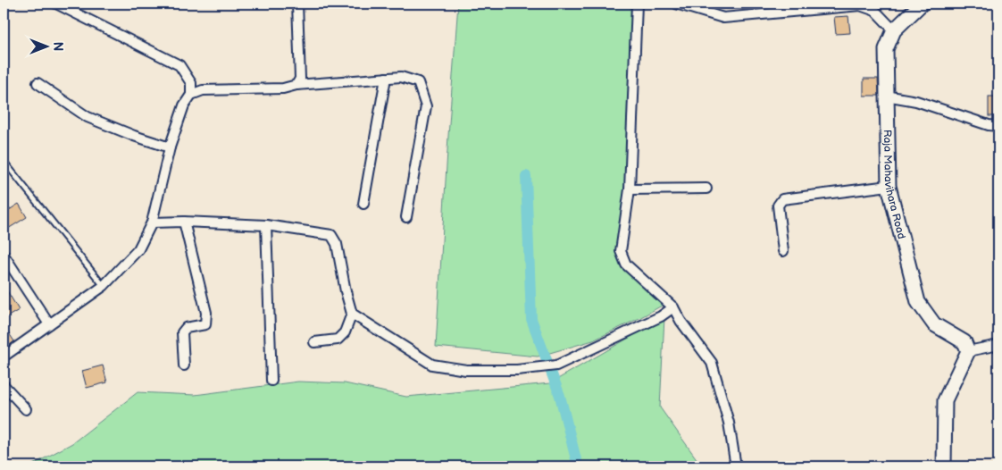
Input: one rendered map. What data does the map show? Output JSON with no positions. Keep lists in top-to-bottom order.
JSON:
{
  "streets": {
    "street": ["Raja Mahavihara Road"]
  },
  "north": "right"
}
